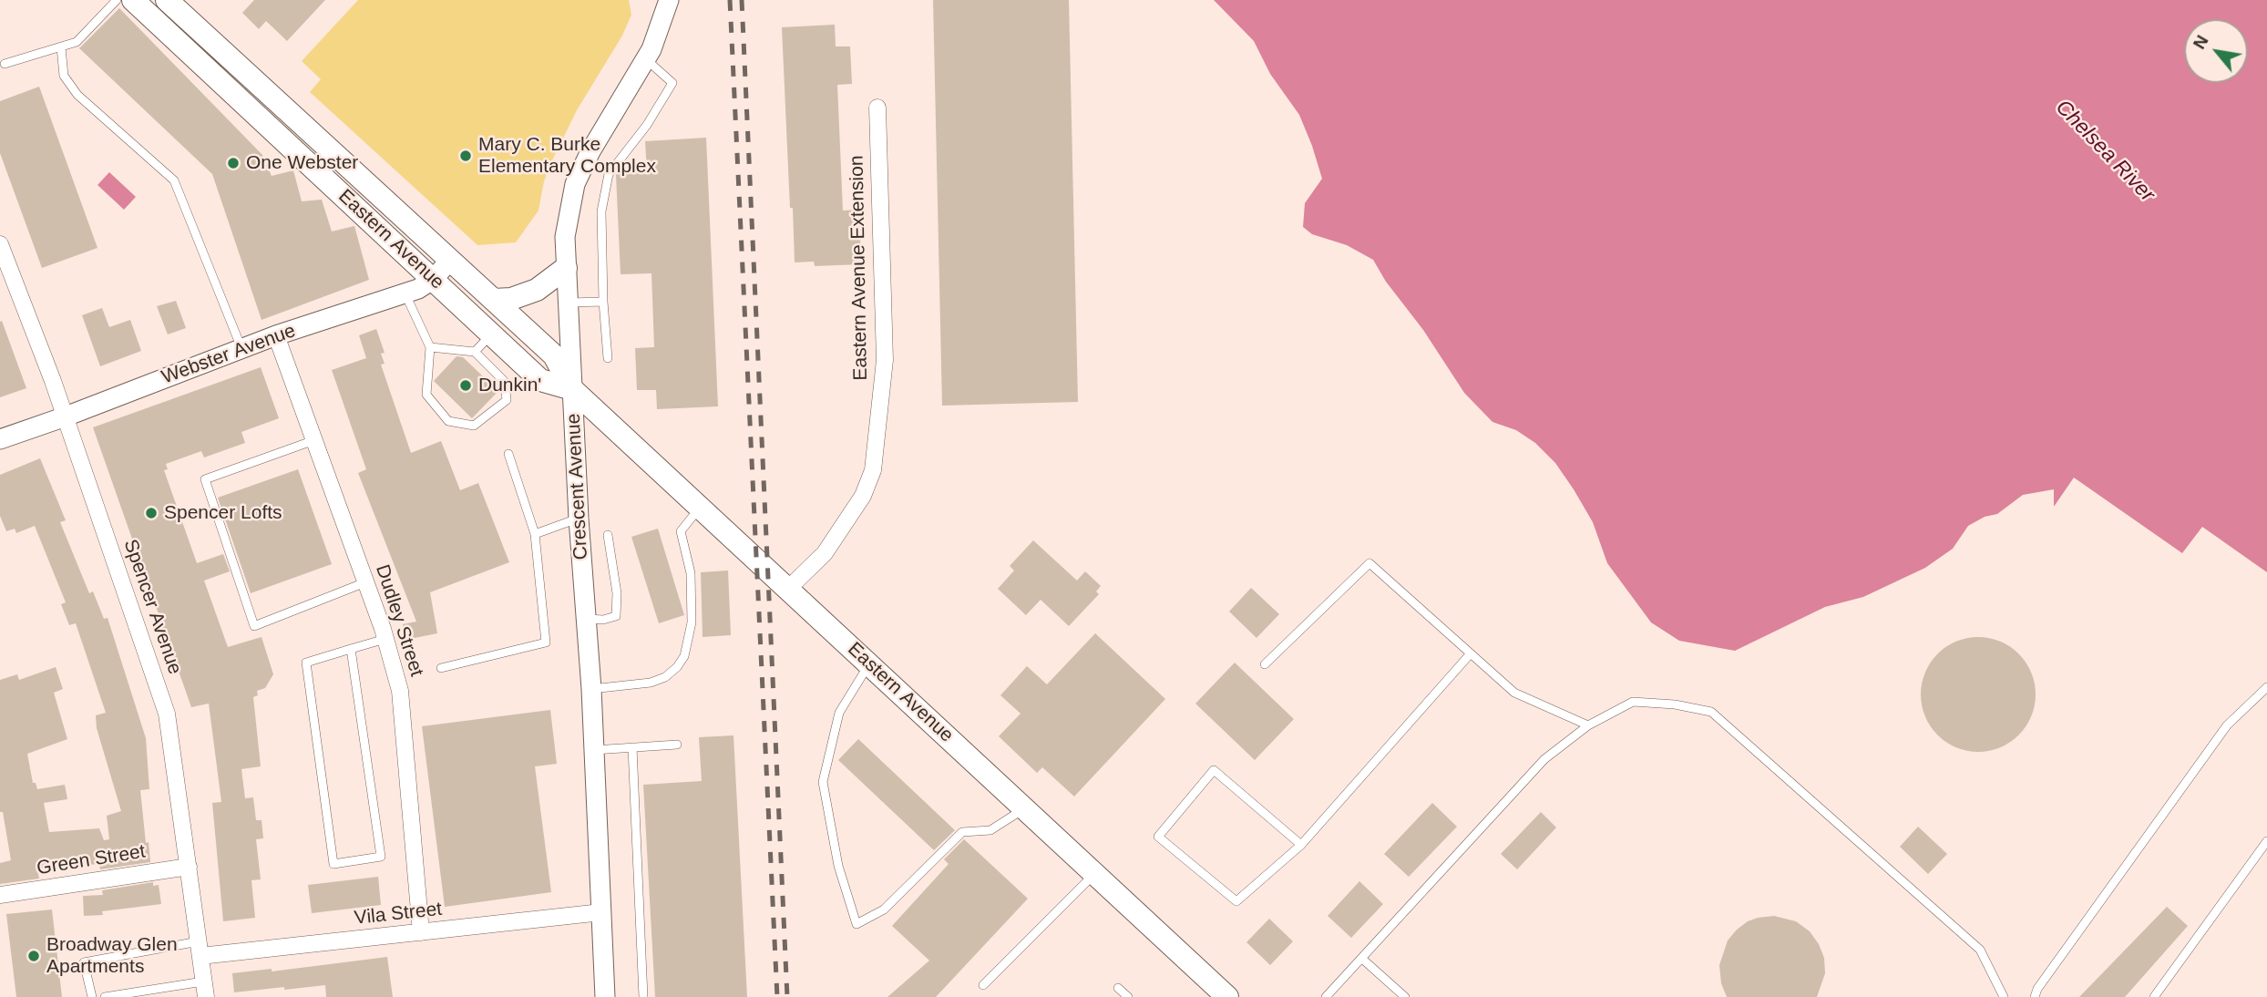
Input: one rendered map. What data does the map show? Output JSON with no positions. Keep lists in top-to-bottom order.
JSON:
{
  "streets": {
    "main road": ["Eastern Avenue"],
    "street": [
      "Eastern Avenue Extension",
      "Webster Avenue",
      "Crescent Avenue",
      "Spencer Avenue",
      "Dudley Street",
      "Green Street",
      "Vila Street"
    ]
  },
  "crossings": [
    ["Eastern Avenue", "Eastern Avenue Extension"],
    ["Eastern Avenue", "Webster Avenue"],
    ["Eastern Avenue", "Crescent Avenue"],
    ["Webster Avenue", "Spencer Avenue"],
    ["Webster Avenue", "Dudley Street"],
    ["Crescent Avenue", "Vila Street"],
    ["Spencer Avenue", "Green Street"],
    ["Spencer Avenue", "Vila Street"],
    ["Dudley Street", "Vila Street"]
  ],
  "water": ["Chelsea River"],
  "places": [
    "Mary C. Burke Elementary Complex",
    "One Webster",
    "Dunkin'",
    "Spencer Lofts",
    "Broadway Glen Apartments"
  ],
  "north": "top left"
}
